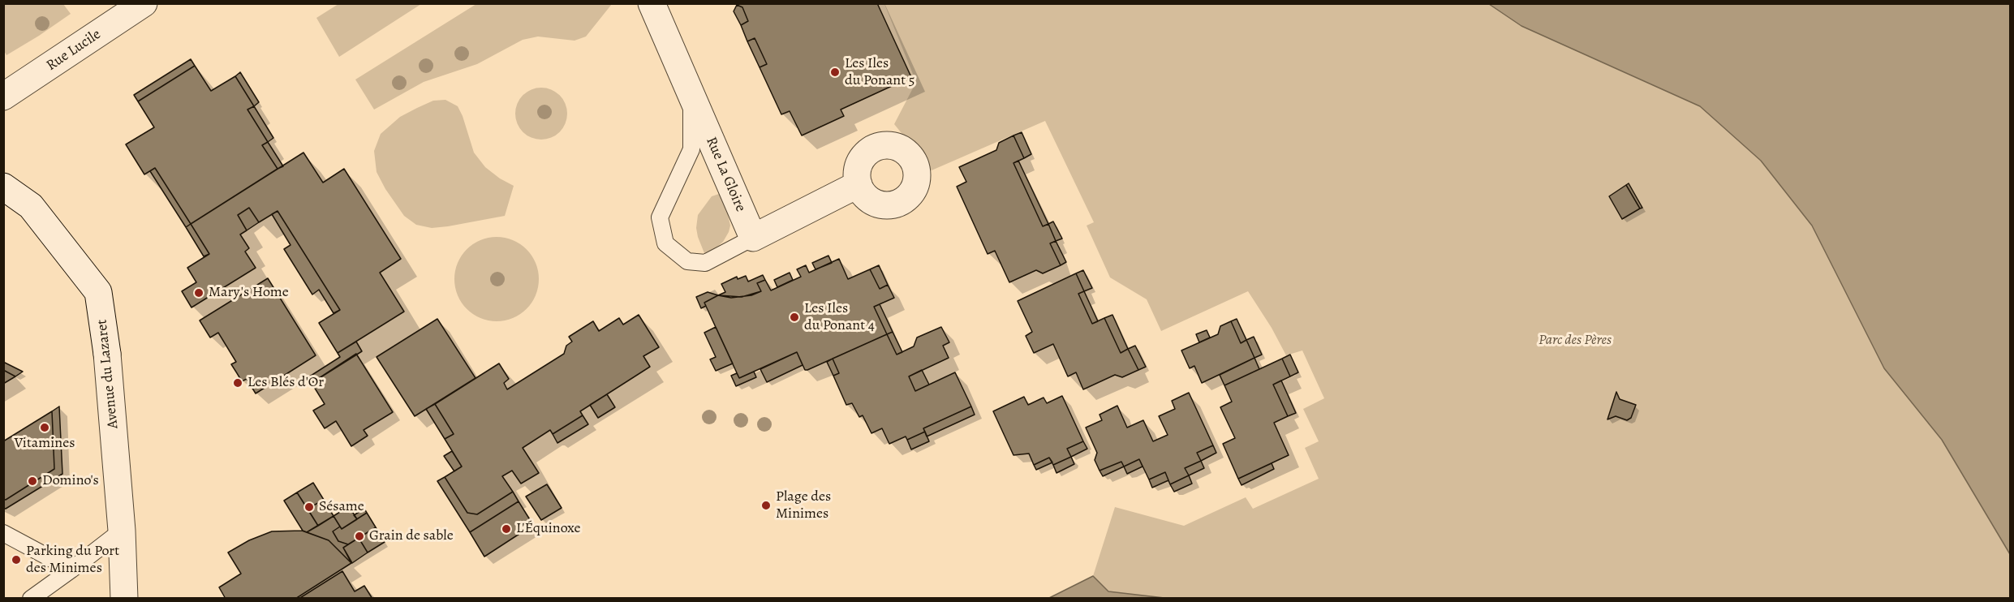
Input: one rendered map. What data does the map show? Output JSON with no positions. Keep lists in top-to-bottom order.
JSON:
{
  "streets": {
    "street": ["Rue Lucile", "Rue La Gloire", "Avenue du Lazaret"]
  },
  "parks": ["Parc des Pères"],
  "places": [
    "Les Iles du Ponant 5",
    "Mary's Home",
    "Les Iles du Ponant 4",
    "Les Blés d'Or",
    "Vitamines",
    "Domino's",
    "Plage des Minimes",
    "Sésame",
    "L'Équinoxe",
    "Grain de sable",
    "Parking du Port des Minimes"
  ]
}
